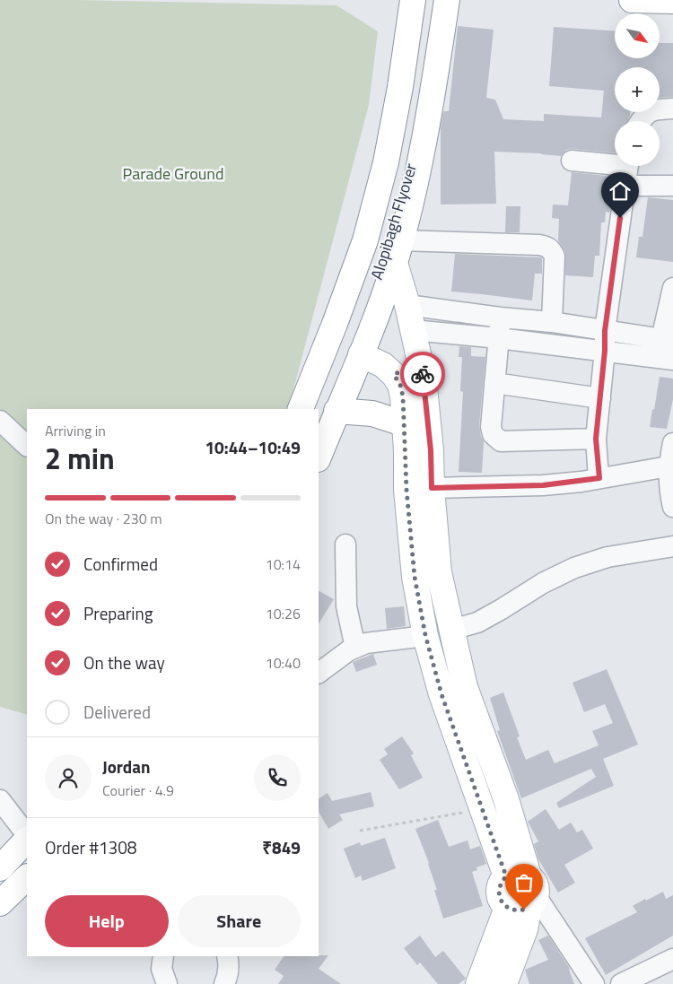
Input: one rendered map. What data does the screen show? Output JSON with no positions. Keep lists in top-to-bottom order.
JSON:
{
  "streets": {
    "main road": ["Alopibagh Flyover"]
  },
  "parks": ["Parade Ground"],
  "north": "bottom right",
  "page": {
    "map_buttons": ["+", "−"],
    "heading": ["2 min", "Arriving in", "10:44–10:49"],
    "panel": [
      "Jordan",
      "Courier · 4.9",
      "Order #1308",
      "₹849"
    ],
    "bar": "On the way · 230 m",
    "list": [
      ["Confirmed", "10:14"],
      ["Preparing", "10:26"],
      ["On the way", "10:40"],
      "Delivered"
    ],
    "buttons": ["Help", "Share"]
  }
}
